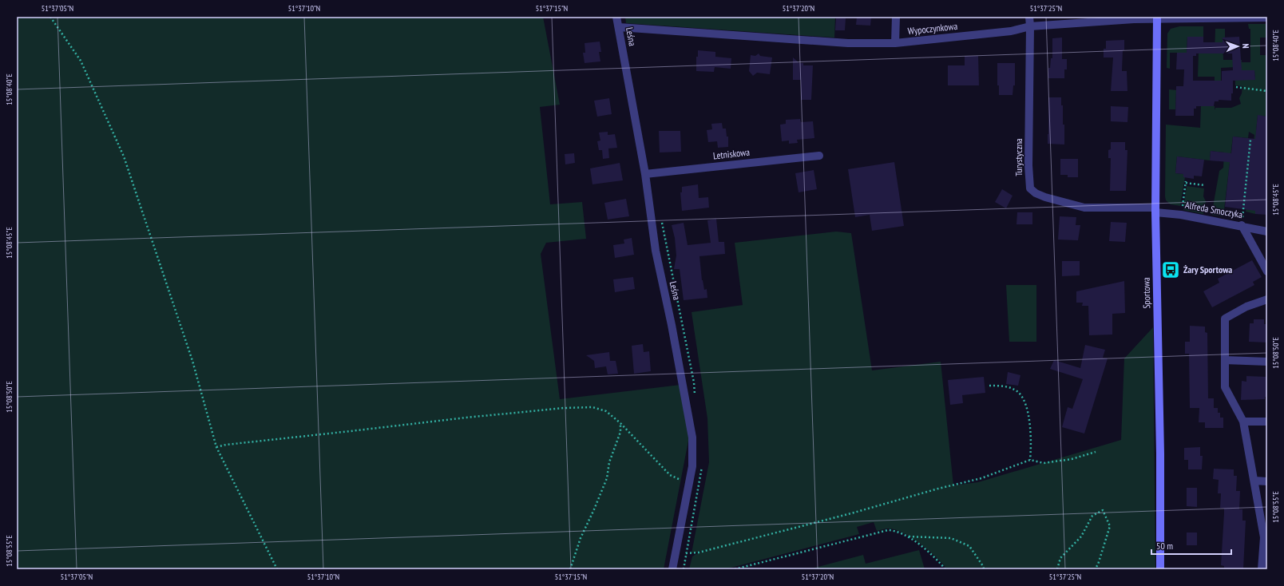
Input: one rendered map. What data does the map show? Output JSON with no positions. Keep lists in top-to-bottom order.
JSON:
{
  "streets": {
    "street": [
      "Wypoczynkowa",
      "Leśna",
      "Letniskowa",
      "Turystyczna",
      "Alfreda Smoczyka",
      "Sportowa"
    ]
  },
  "crossings": [
    ["Wypoczynkowa", "Leśna"],
    ["Wypoczynkowa", "Turystyczna"],
    ["Wypoczynkowa", "Sportowa"],
    ["Leśna", "Letniskowa"],
    ["Turystyczna", "Alfreda Smoczyka"],
    ["Turystyczna", "Sportowa"],
    ["Alfreda Smoczyka", "Sportowa"]
  ],
  "places": {
    "bus stop": ["Żary Sportowa"]
  },
  "scale_bar": "50 m",
  "north": "right",
  "coordinates": [
    "51°37'05\"N",
    "51°37'10\"N",
    "51°37'15\"N",
    "51°37'20\"N",
    "51°37'25\"N",
    "15°08'40\"E",
    "15°08'45\"E",
    "15°08'50\"E",
    "15°08'55\"E"
  ]
}
